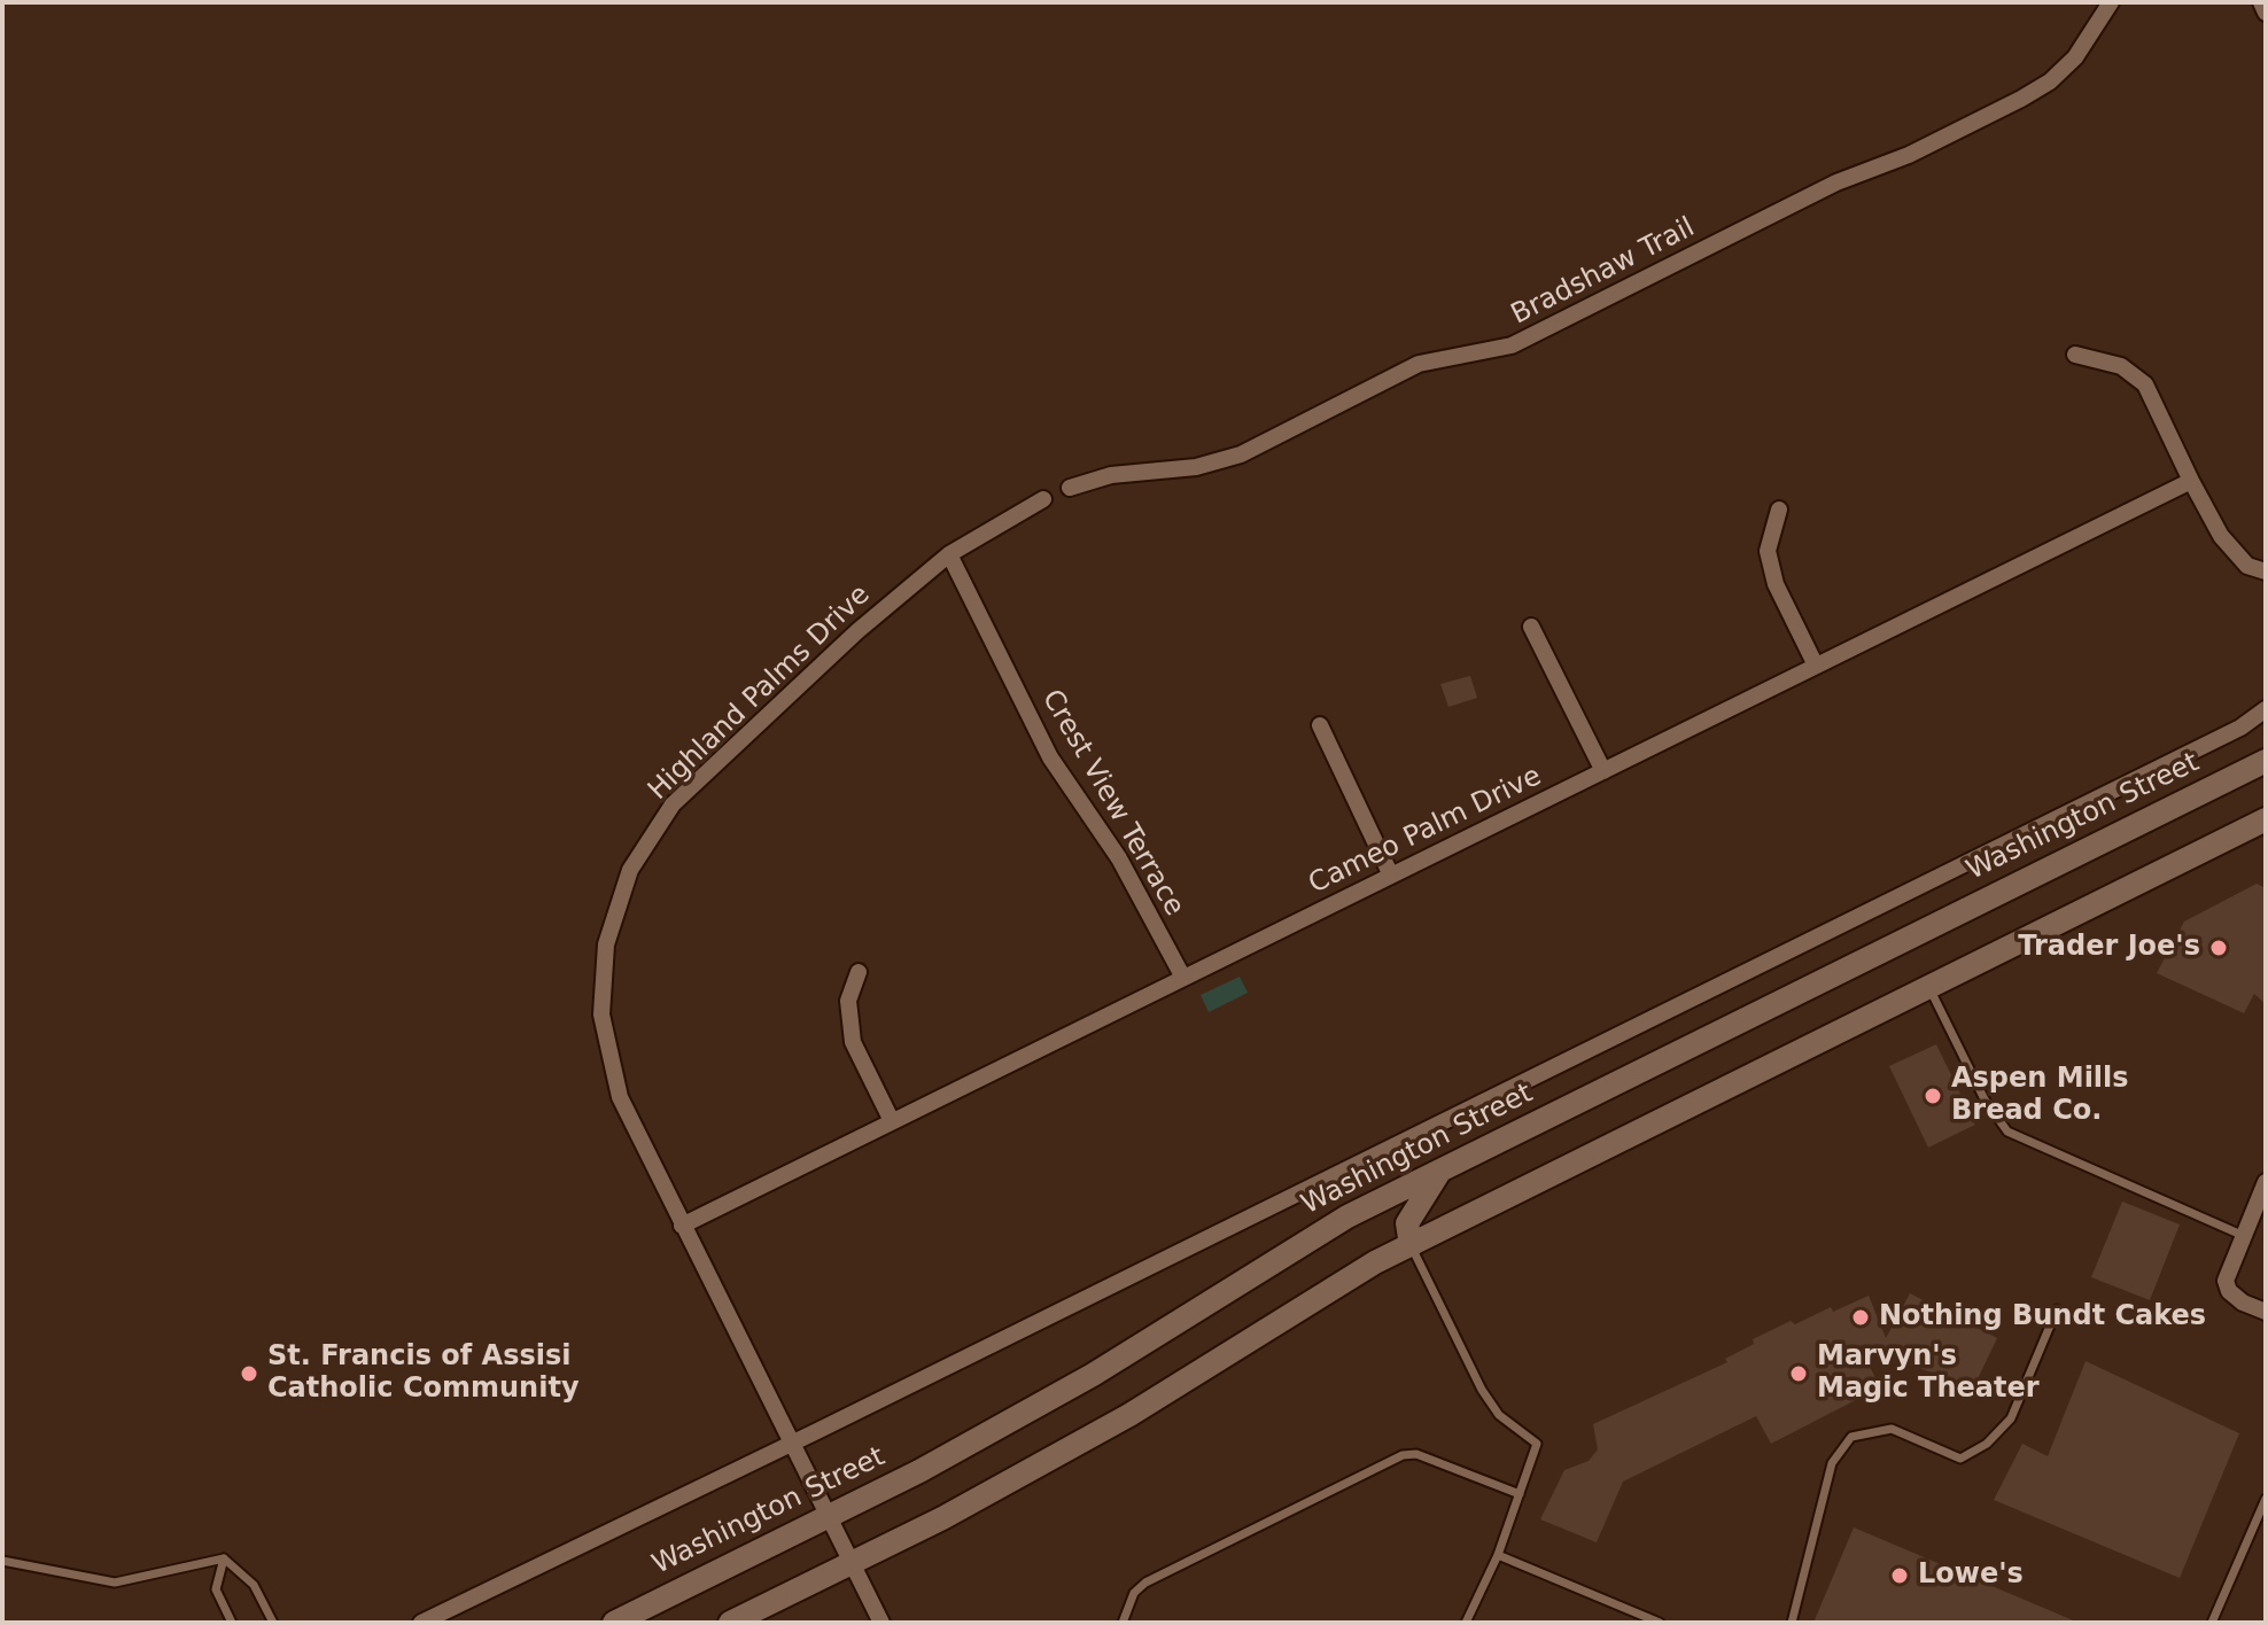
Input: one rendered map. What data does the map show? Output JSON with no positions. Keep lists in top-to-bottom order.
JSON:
{
  "streets": {
    "main road": ["Washington Street"],
    "street": [
      "Bradshaw Trail",
      "Highland Palms Drive",
      "Crest View Terrace",
      "Cameo Palm Drive"
    ]
  },
  "crossings": [
    ["Highland Palms Drive", "Crest View Terrace"],
    ["Highland Palms Drive", "Washington Street"],
    ["Highland Palms Drive", "Cameo Palm Drive"],
    ["Crest View Terrace", "Cameo Palm Drive"]
  ],
  "places": [
    "Trader Joe's",
    "Aspen Mills Bread Co.",
    "Nothing Bundt Cakes",
    "St. Francis of Assisi Catholic Community",
    "Marvyn's Magic Theater",
    "Lowe's"
  ]
}
